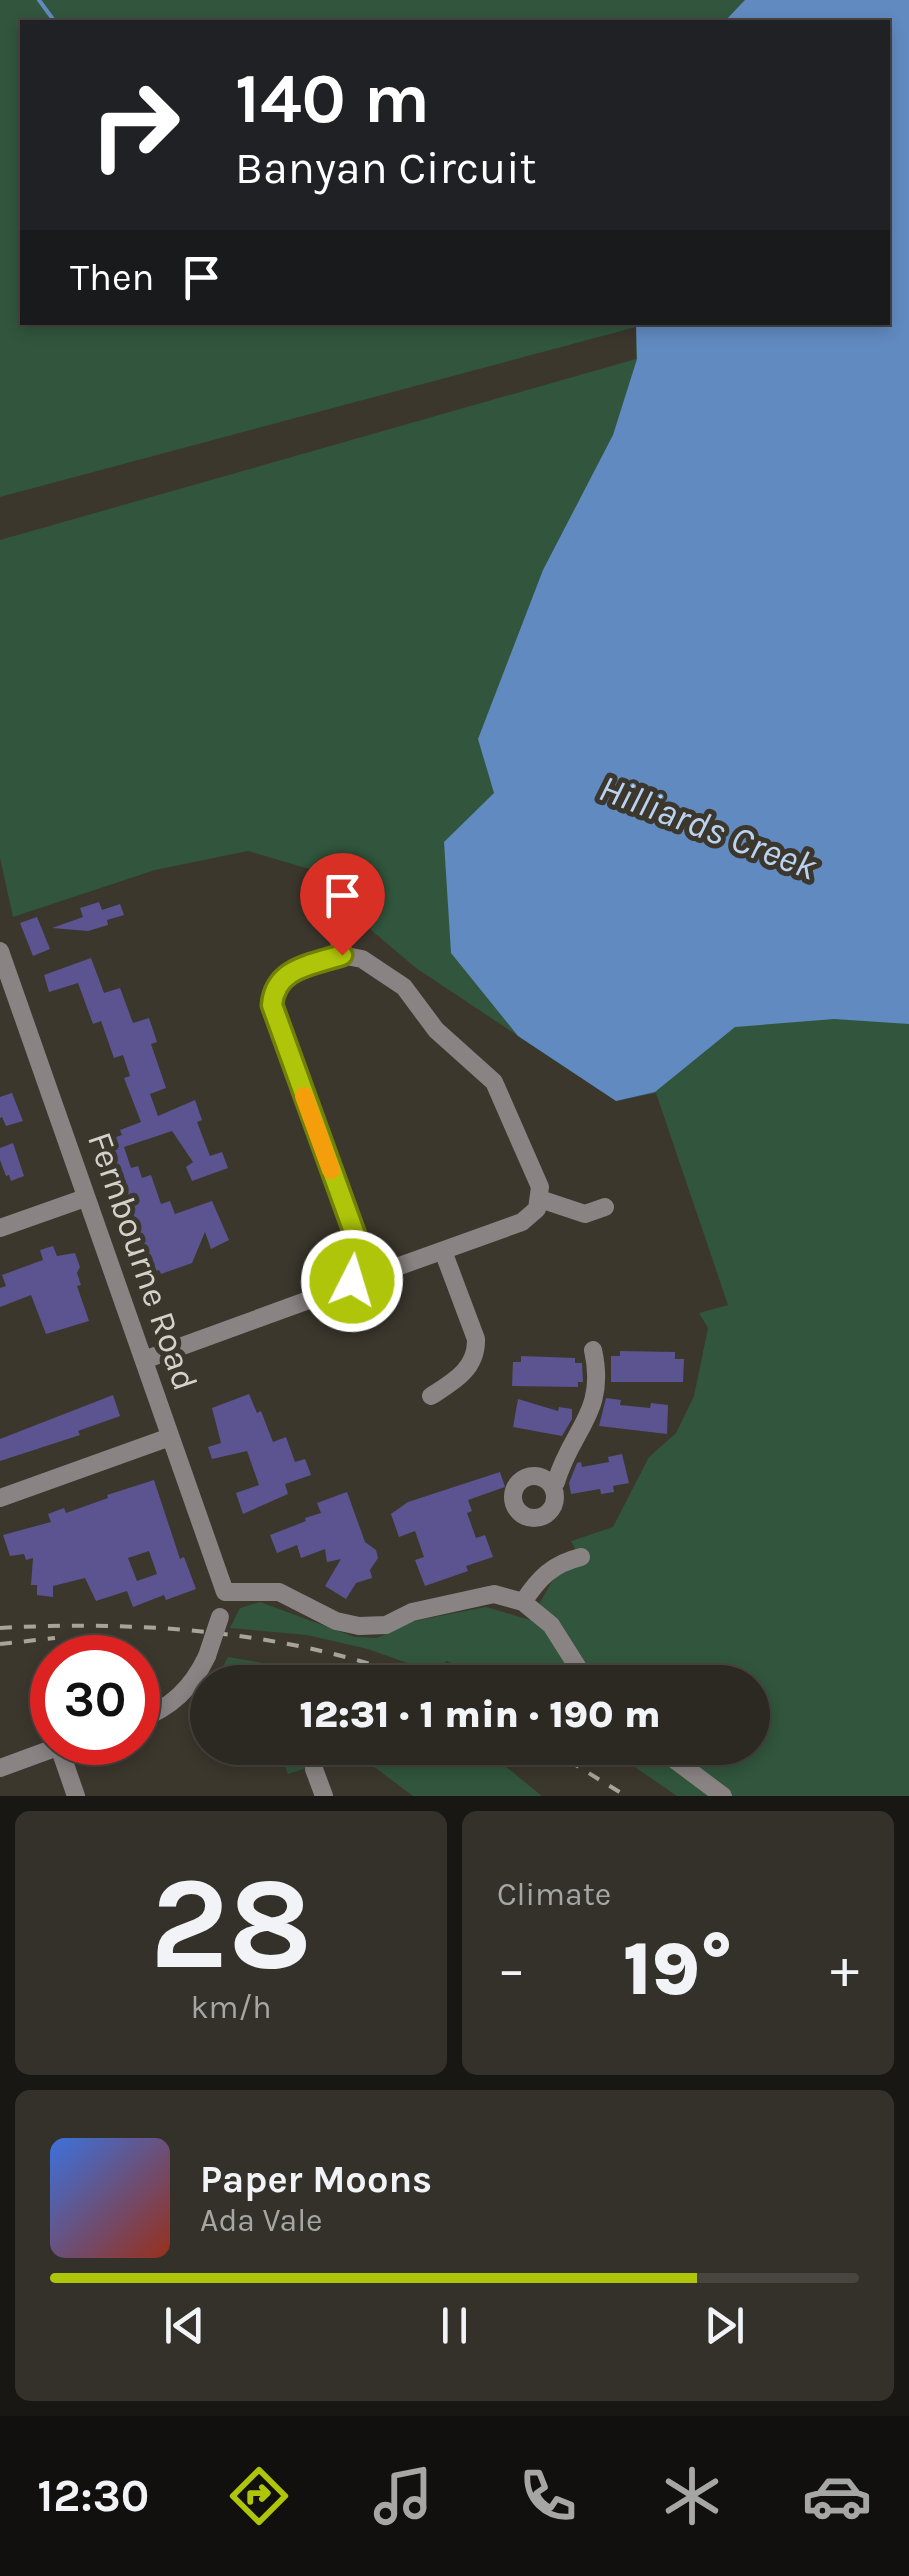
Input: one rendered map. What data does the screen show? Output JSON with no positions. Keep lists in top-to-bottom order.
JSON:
{
  "streets": {
    "street": ["Fernbourne Road"]
  },
  "water": ["Hilliards Creek"],
  "page": {
    "turn": ["140 m", "Banyan Circuit"],
    "then": "Then",
    "limit": "30",
    "trip": "12:31 · 1 min · 190 m",
    "tile": [
      ["28", "km/h"],
      "Climate"
    ],
    "heat": ["−", "19°", "+"],
    "song": ["Paper Moons", "Ada Vale"],
    "tabs": "12:30"
  }
}
